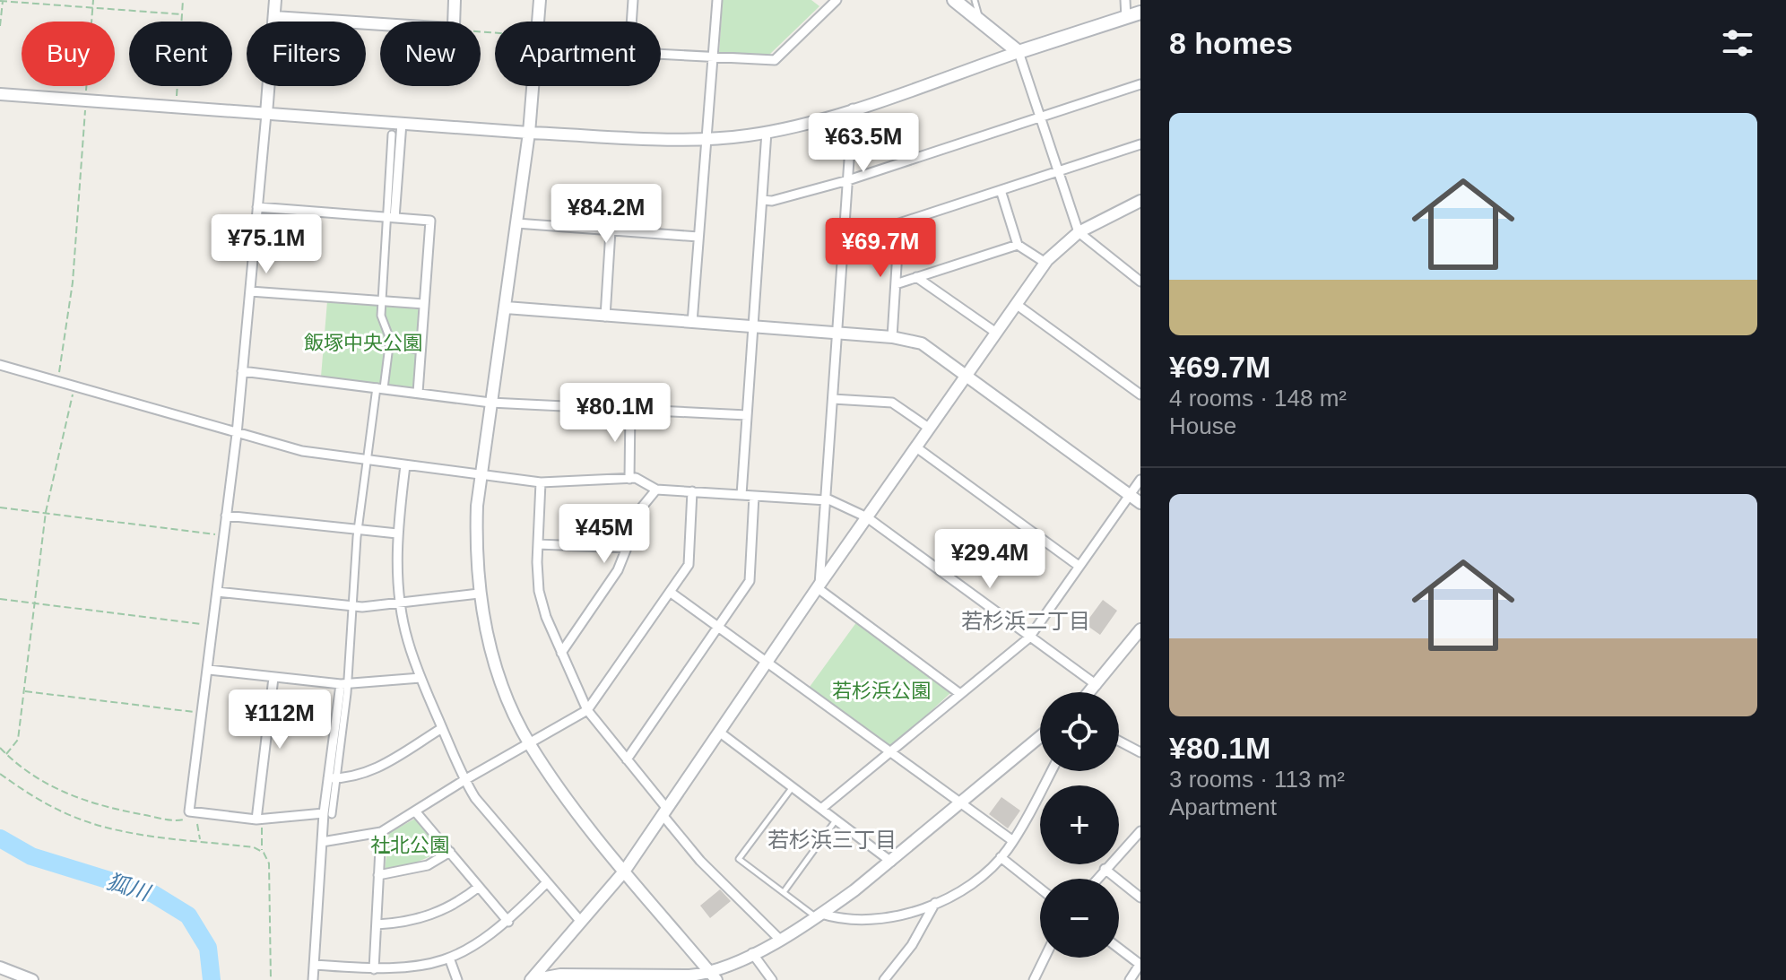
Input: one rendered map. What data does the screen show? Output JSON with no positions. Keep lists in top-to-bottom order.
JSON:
{
  "districts": ["若杉浜二丁目", "若杉浜三丁目"],
  "water": ["狐川"],
  "parks": ["飯塚中央公園", "若杉浜公園", "社北公園"],
  "page": {
    "heading": "8 homes",
    "chip": [
      "Buy",
      "Rent",
      "Filters",
      "New",
      "Apartment"
    ],
    "list": [
      {
        "name": "¥69.7M",
        "note": "4 rooms · 148 m² · House"
      },
      {
        "name": "¥80.1M",
        "note": "3 rooms · 113 m² · Apartment"
      }
    ],
    "price": [
      "¥63.5M",
      "¥84.2M",
      "¥75.1M",
      "¥69.7M",
      "¥80.1M",
      "¥45M",
      "¥29.4M",
      "¥112M"
    ],
    "map_buttons": ["+", "−"]
  }
}
